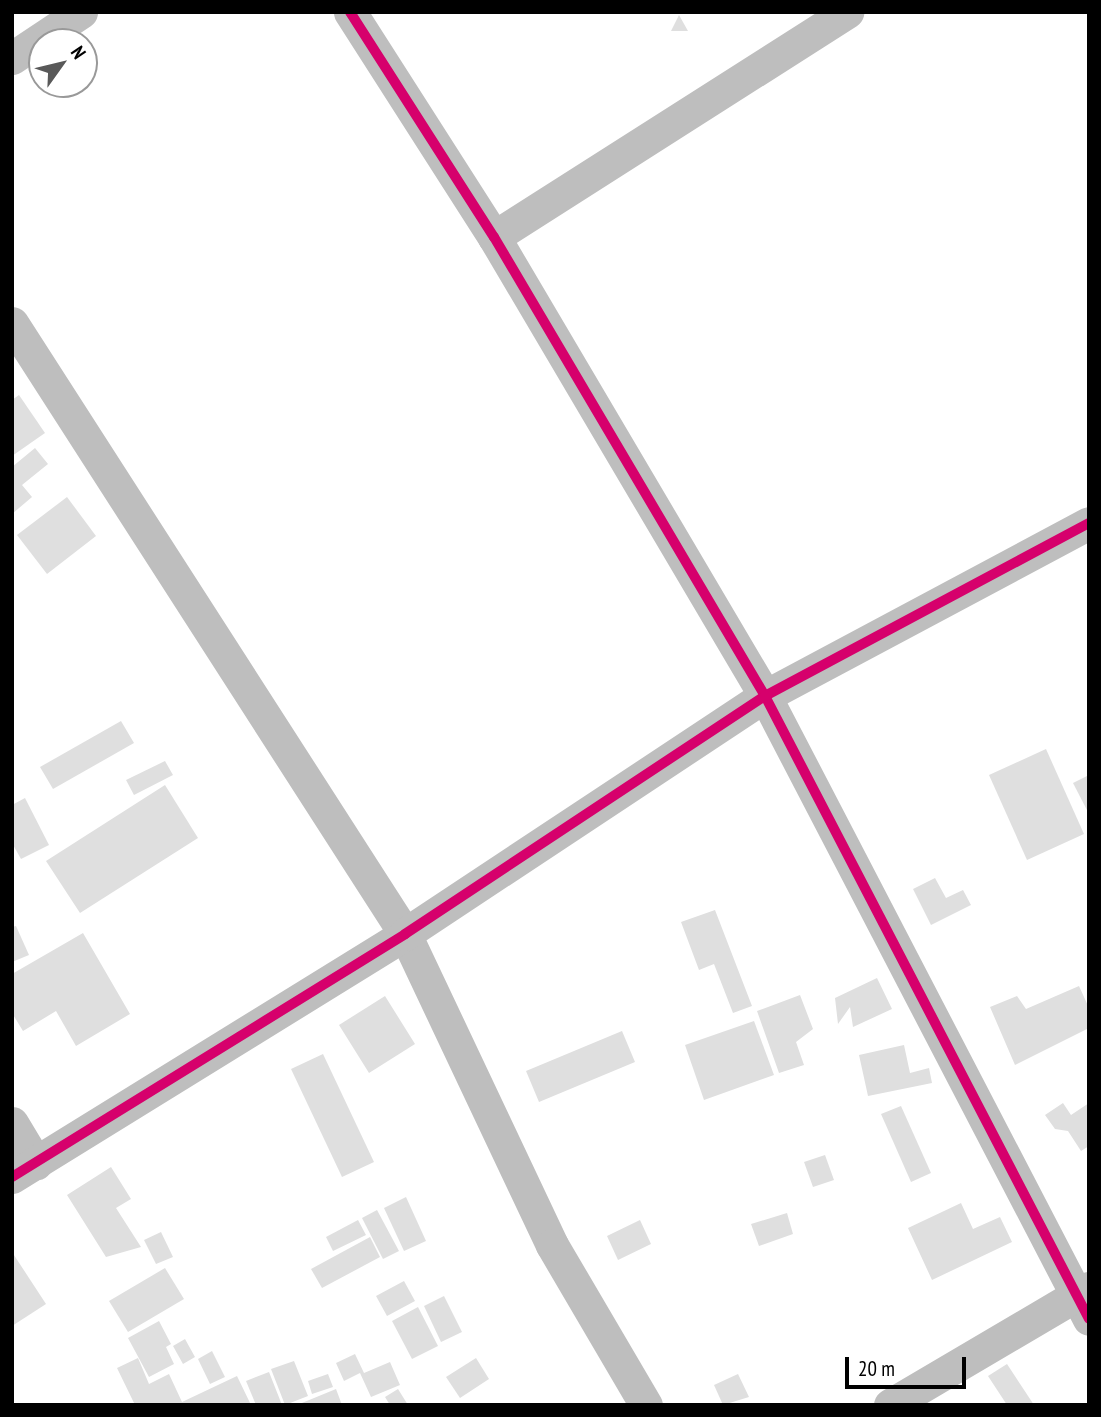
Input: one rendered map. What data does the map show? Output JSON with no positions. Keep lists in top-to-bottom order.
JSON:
{
  "scale_bar": "20 m",
  "north": "top right"
}
